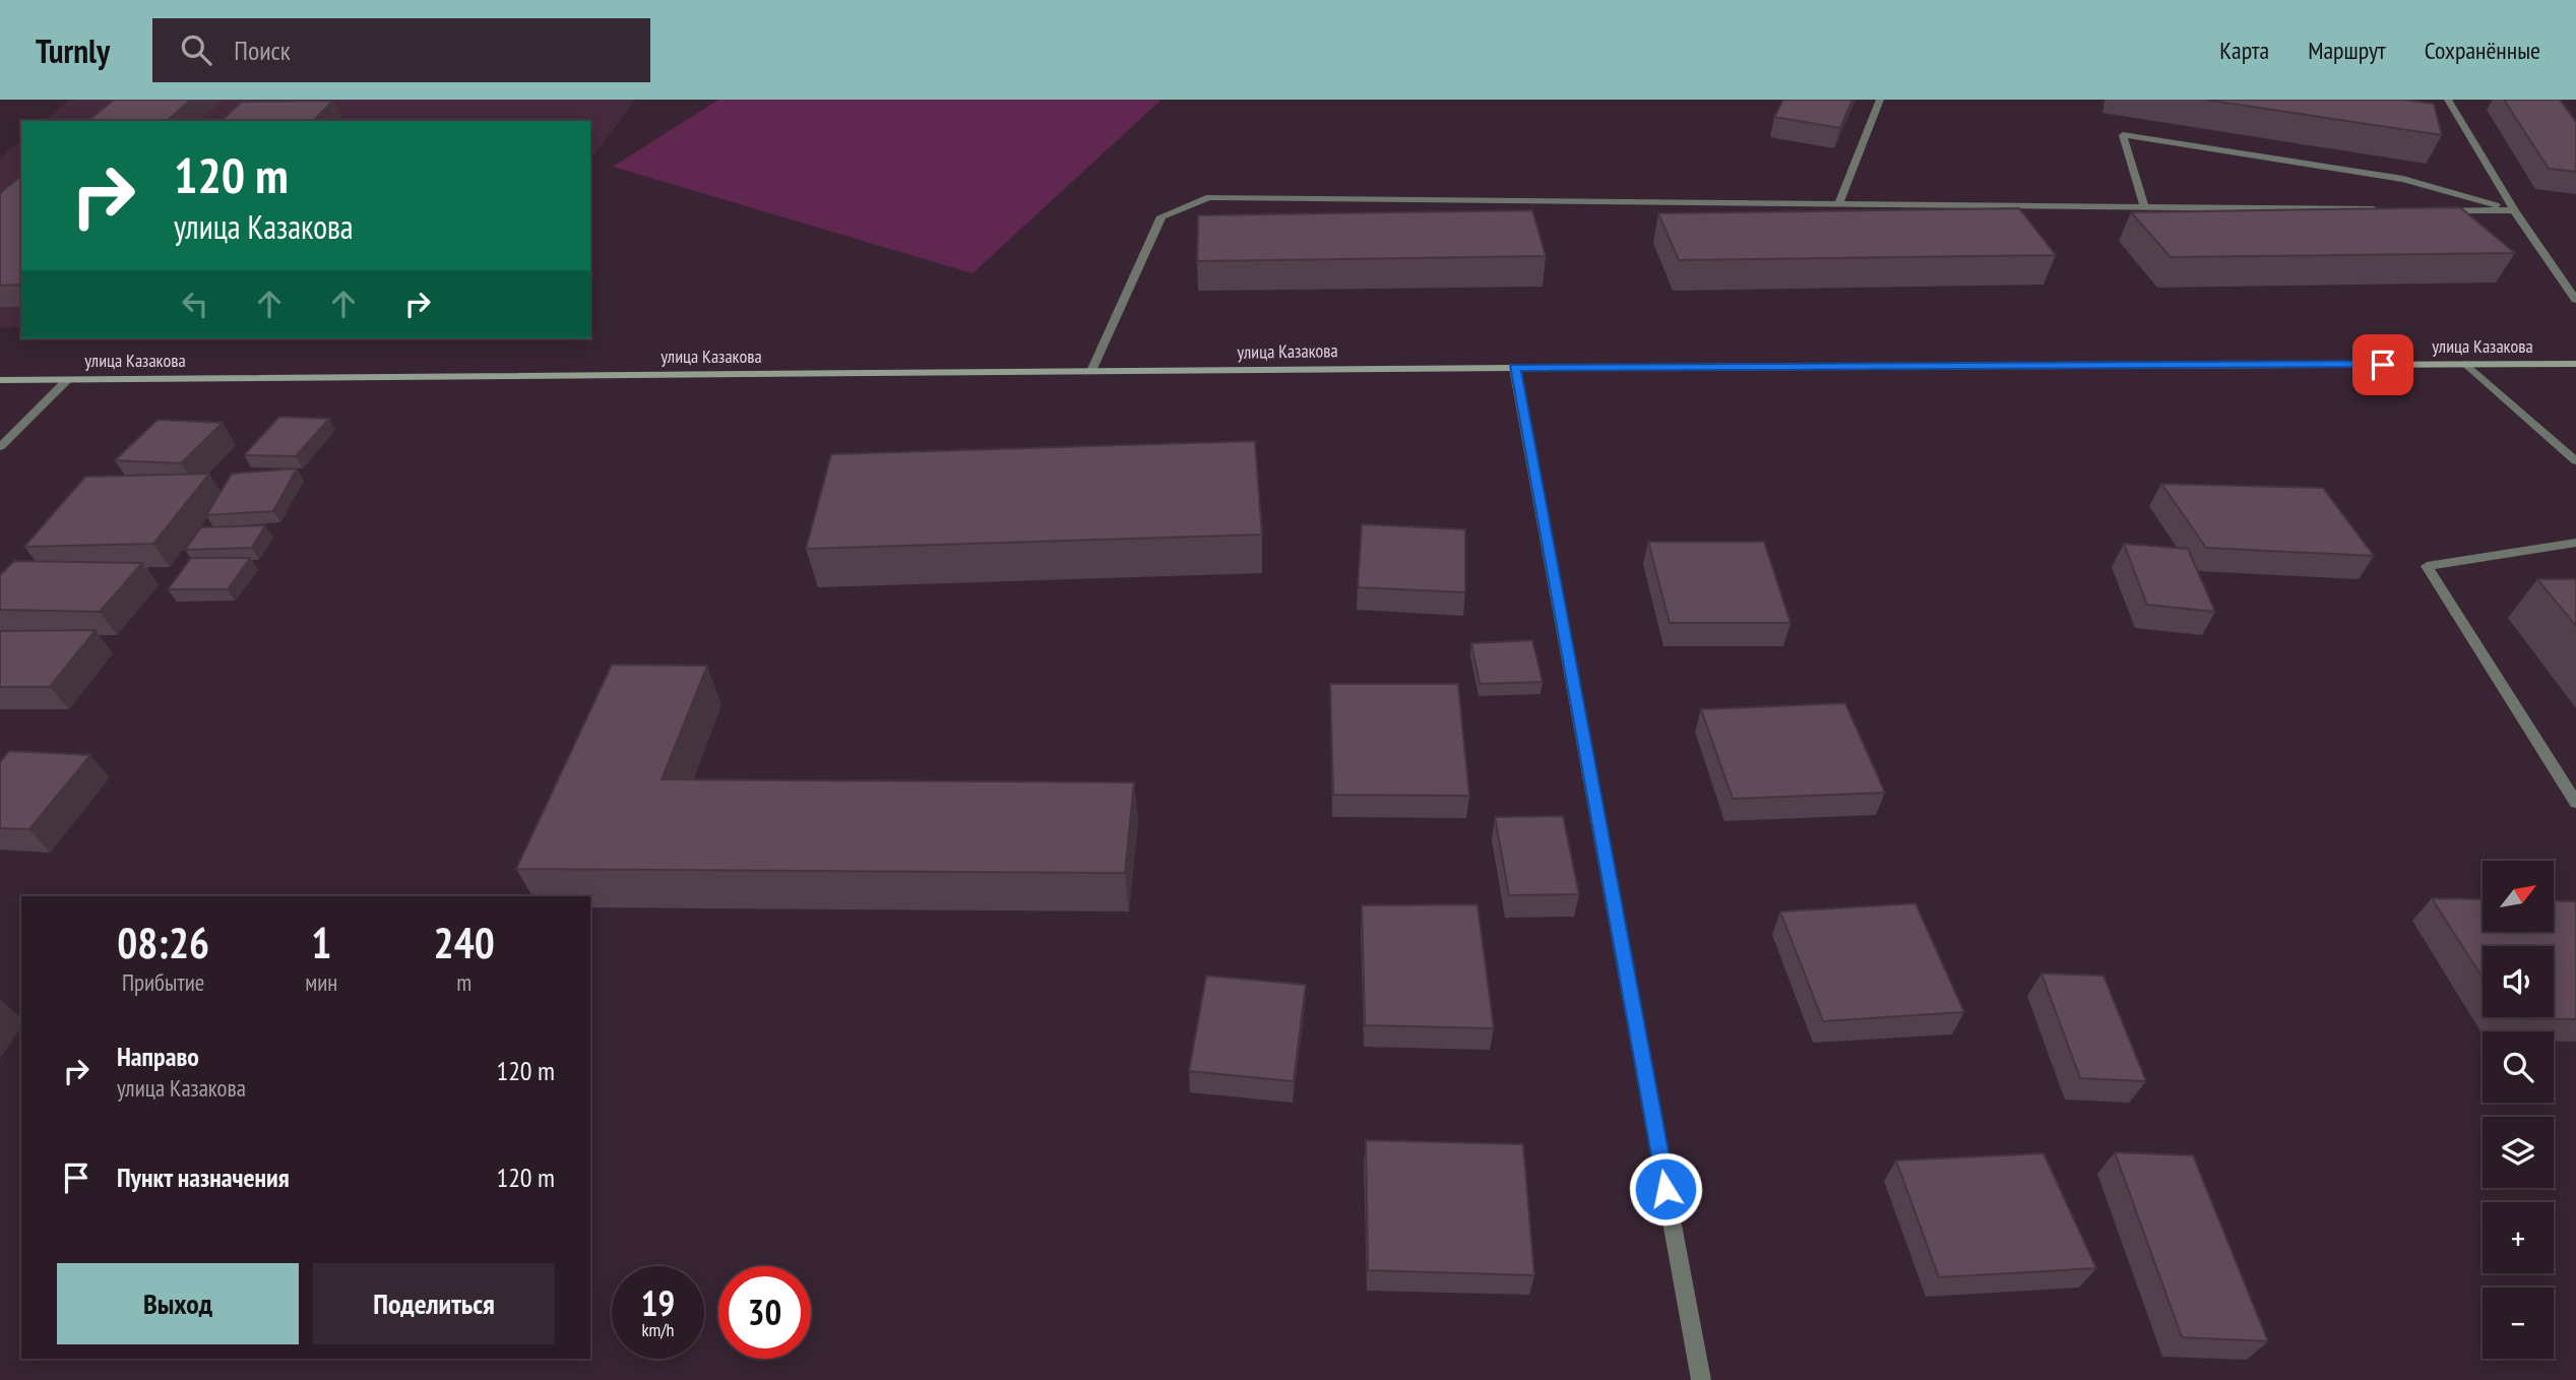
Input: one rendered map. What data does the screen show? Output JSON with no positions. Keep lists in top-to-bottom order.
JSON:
{
  "streets": {
    "main road": ["улица Казакова"]
  },
  "north": "top right",
  "page": {
    "header": "Turnly",
    "search": "Поиск",
    "nav": ["Карта", "Маршрут", "Сохранённые"],
    "turn": ["120 m", "улица Казакова"],
    "map_buttons": ["+", "−"],
    "eta": [
      "08:26",
      "Прибытие",
      "1",
      "мин",
      "240",
      "m"
    ],
    "list": [
      {
        "name": "Направо",
        "note": "улица Казакова",
        "value": "120 m"
      },
      {
        "name": "Пункт назначения",
        "value": "120 m"
      }
    ],
    "buttons": ["Выход", "Поделиться"],
    "speed": "19 km/h",
    "limit": "30"
  }
}
